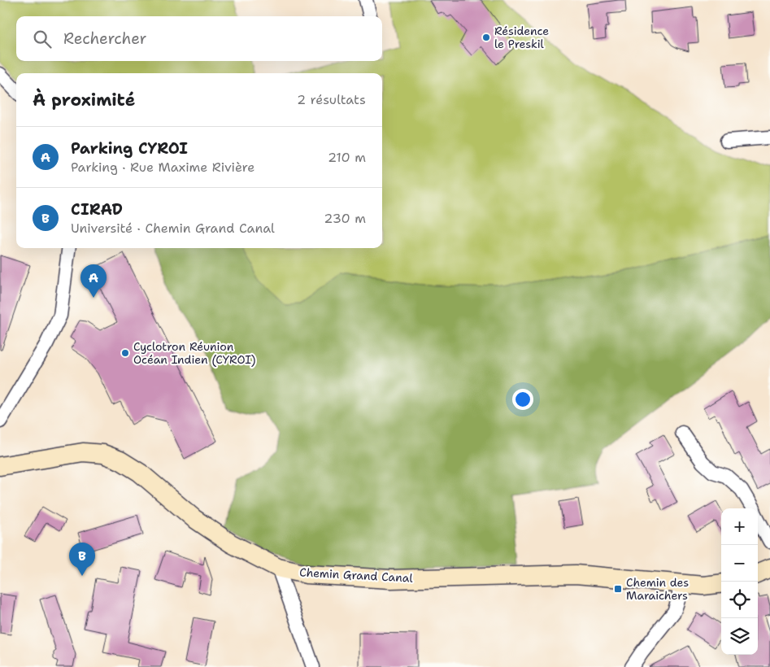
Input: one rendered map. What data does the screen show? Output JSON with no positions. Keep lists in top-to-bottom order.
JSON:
{
  "streets": {
    "street": ["Chemin Grand Canal"]
  },
  "places": {
    "other": ["Résidence le Preskil", "Cyclotron Réunion Océan Indien (CYROI)"],
    "transit": ["Chemin des Maraichers"]
  },
  "page": {
    "search": "Rechercher",
    "heading": ["À proximité", "2 résultats"],
    "list": [
      {
        "mark": "A",
        "name": "Parking CYROI",
        "note": "Parking · Rue Maxime Rivière",
        "value": "210 m"
      },
      {
        "mark": "B",
        "name": "CIRAD",
        "note": "Université · Chemin Grand Canal",
        "value": "230 m"
      }
    ],
    "pins": ["A", "B"],
    "map_buttons": ["+", "−"]
  }
}
